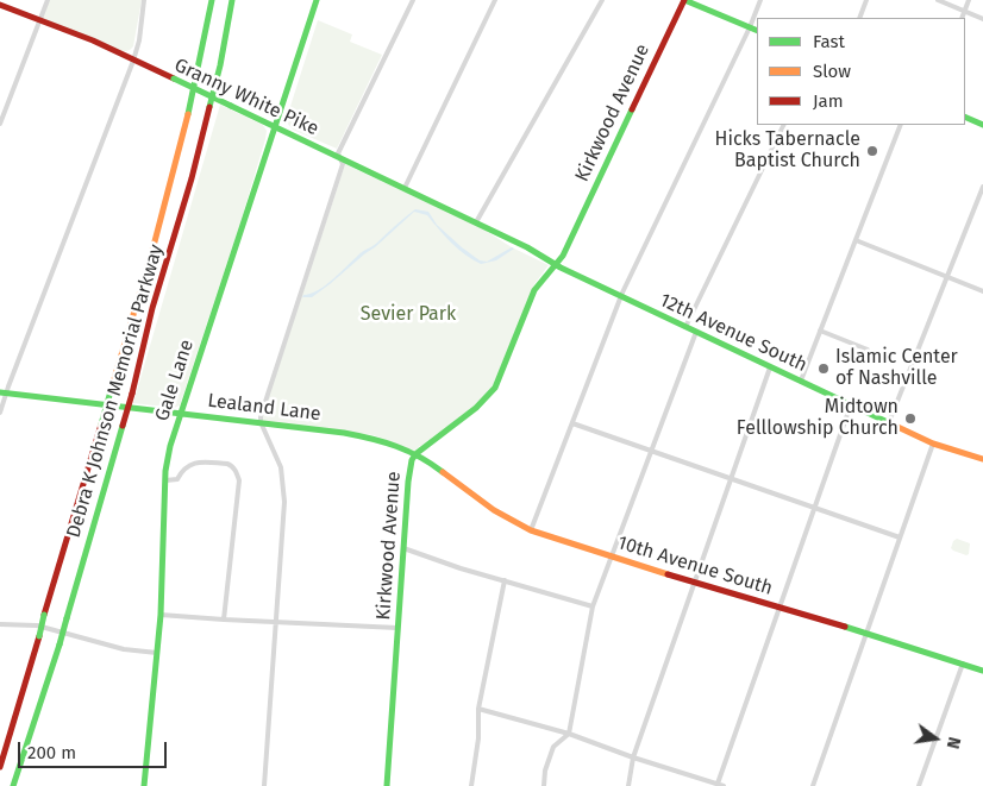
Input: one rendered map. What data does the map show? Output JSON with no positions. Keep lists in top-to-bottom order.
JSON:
{
  "streets": {
    "main road": [
      "Granny White Pike",
      "Kirkwood Avenue",
      "12th Avenue South",
      "Gale Lane",
      "Debra K Johnson Memorial Parkway",
      "Lealand Lane",
      "10th Avenue South"
    ]
  },
  "crossings": [
    ["Granny White Pike", "12th Avenue South"],
    ["Granny White Pike", "Gale Lane"],
    ["Kirkwood Avenue", "12th Avenue South"],
    ["Kirkwood Avenue", "Lealand Lane"],
    ["Kirkwood Avenue", "10th Avenue South"],
    ["Gale Lane", "Lealand Lane"],
    ["Lealand Lane", "10th Avenue South"]
  ],
  "parks": ["Sevier Park"],
  "places": ["Hicks Tabernacle Baptist Church", "Islamic Center of Nashville", "Midtown Felllowship Church"],
  "legend": ["Fast", "Slow", "Jam"],
  "scale_bar": "200 m",
  "north": "right"
}
